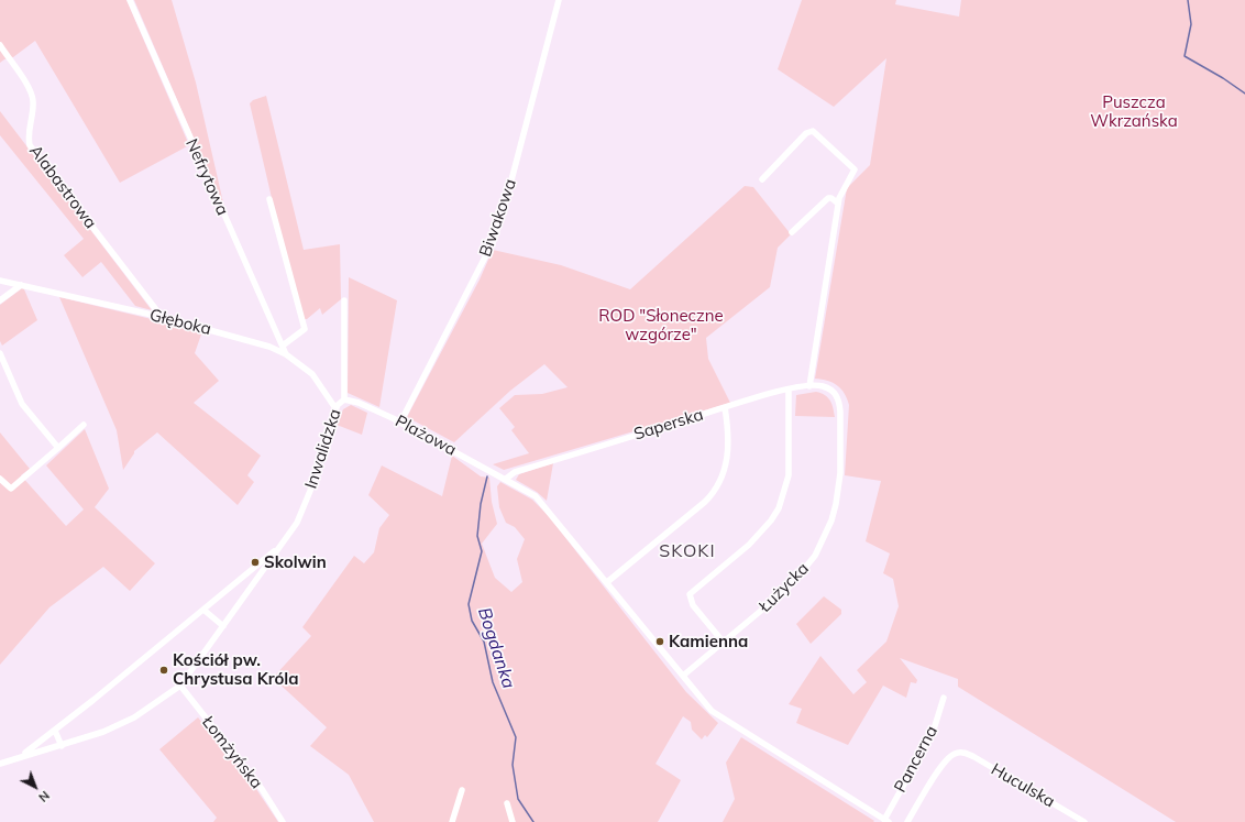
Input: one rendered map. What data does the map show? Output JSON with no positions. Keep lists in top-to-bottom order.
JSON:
{
  "streets": {
    "street": [
      "Nefrytowa",
      "Alabastrowa",
      "Biwakowa",
      "Głęboka",
      "Saperska",
      "Plażowa",
      "Inwalidzka",
      "Łużycka",
      "Łomżyńska",
      "Pancerna",
      "Huculska"
    ]
  },
  "crossings": [
    ["Nefrytowa", "Głęboka"],
    ["Alabastrowa", "Głęboka"],
    ["Biwakowa", "Plażowa"],
    ["Głęboka", "Inwalidzka"],
    ["Saperska", "Plażowa"],
    ["Saperska", "Łużycka"],
    ["Plażowa", "Inwalidzka"],
    ["Inwalidzka", "Łomżyńska"],
    ["Pancerna", "Huculska"]
  ],
  "districts": ["SKOKI"],
  "water": ["Bogdanka"],
  "parks": ["Puszcza Wkrzańska", "ROD \"Słoneczne wzgórze\""],
  "places": ["Skolwin", "Kamienna", "Kościół pw. Chrystusa Króla"],
  "north": "bottom right"
}
